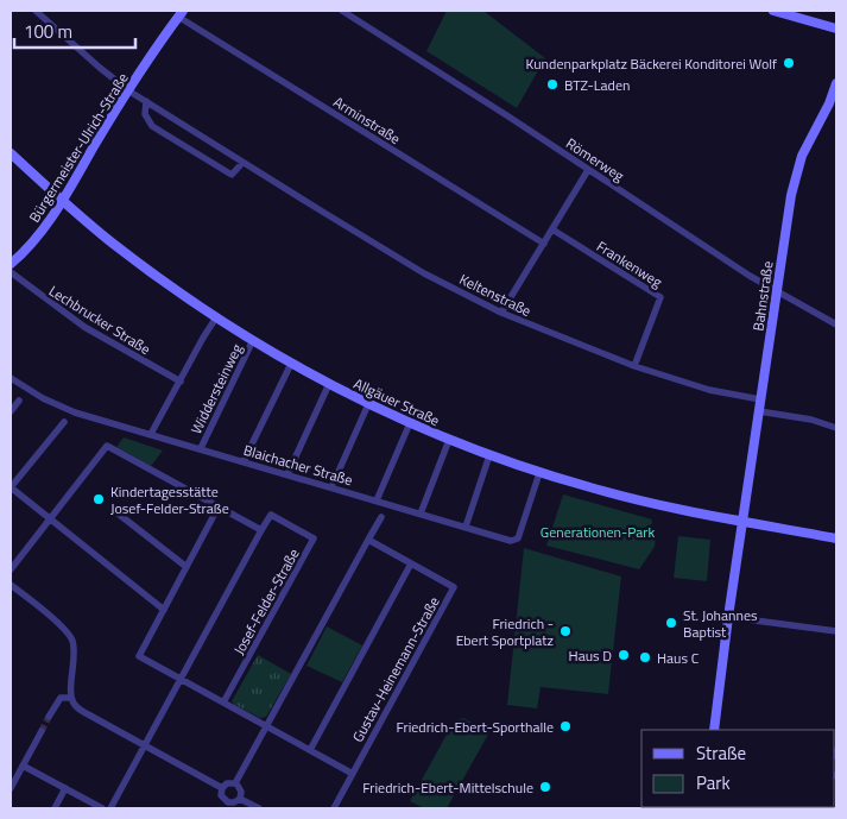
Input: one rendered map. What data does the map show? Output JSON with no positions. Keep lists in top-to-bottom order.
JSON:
{
  "streets": {
    "main road": ["Bürgermeister-Ulrich-Straße", "Bahnstraße", "Allgäuer Straße"],
    "street": [
      "Arminstraße",
      "Römerweg",
      "Frankenweg",
      "Keltenstraße",
      "Lechbrucker Straße",
      "Widdersteinweg",
      "Blaichacher Straße",
      "Josef-Felder-Straße",
      "Gustav-Heinemann-Straße"
    ]
  },
  "crossings": [
    ["Arminstraße", "Bürgermeister-Ulrich-Straße"],
    ["Bürgermeister-Ulrich-Straße", "Keltenstraße"],
    ["Bürgermeister-Ulrich-Straße", "Allgäuer Straße"],
    ["Römerweg", "Bahnstraße"],
    ["Frankenweg", "Keltenstraße"],
    ["Keltenstraße", "Bahnstraße"],
    ["Bahnstraße", "Allgäuer Straße"],
    ["Widdersteinweg", "Allgäuer Straße"],
    ["Widdersteinweg", "Blaichacher Straße"],
    ["Allgäuer Straße", "Blaichacher Straße"]
  ],
  "parks": ["Generationen-Park"],
  "places": [
    "Kundenparkplatz Bäckerei Konditorei Wolf",
    "BTZ-Laden",
    "Kindertagesstätte Josef-Felder-Straße",
    "St. Johannes Baptist",
    "Friedrich - Ebert Sportplatz",
    "Haus D",
    "Haus C",
    "Friedrich-Ebert-Sporthalle",
    "Friedrich-Ebert-Mittelschule"
  ],
  "legend": ["Straße", "Park"],
  "scale_bar": "100 m"
}
